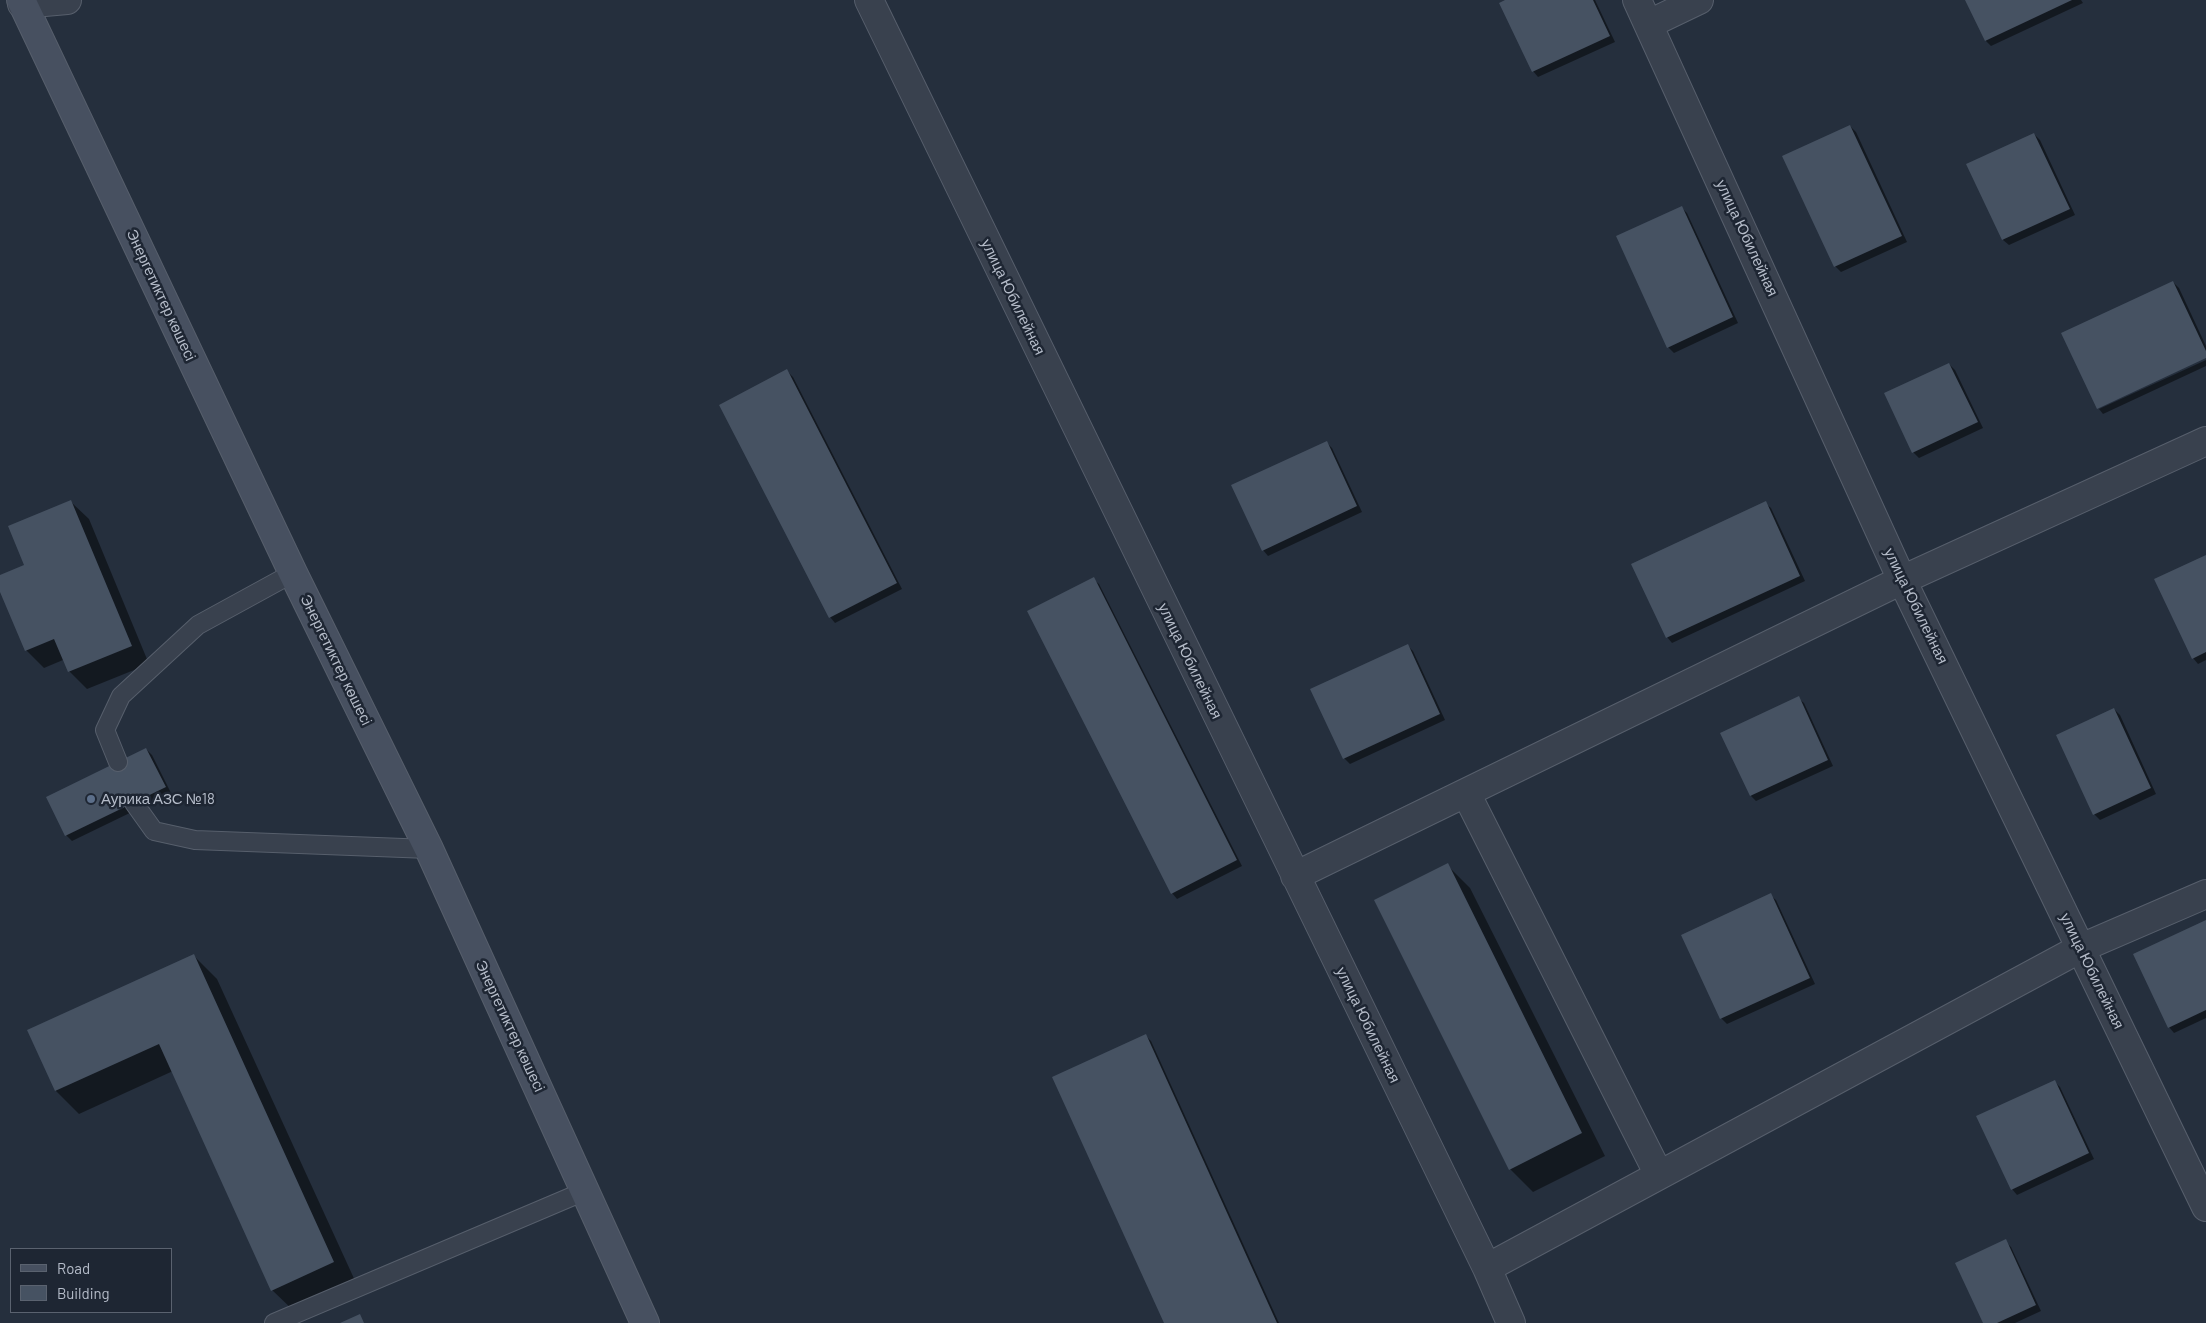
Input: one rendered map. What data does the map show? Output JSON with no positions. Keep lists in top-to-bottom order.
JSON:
{
  "streets": {
    "main road": ["Энергетиктер көшесі"],
    "street": ["улица Юбилейная"]
  },
  "places": ["Аурика АЗС №18"],
  "legend": ["Road", "Building"]
}
